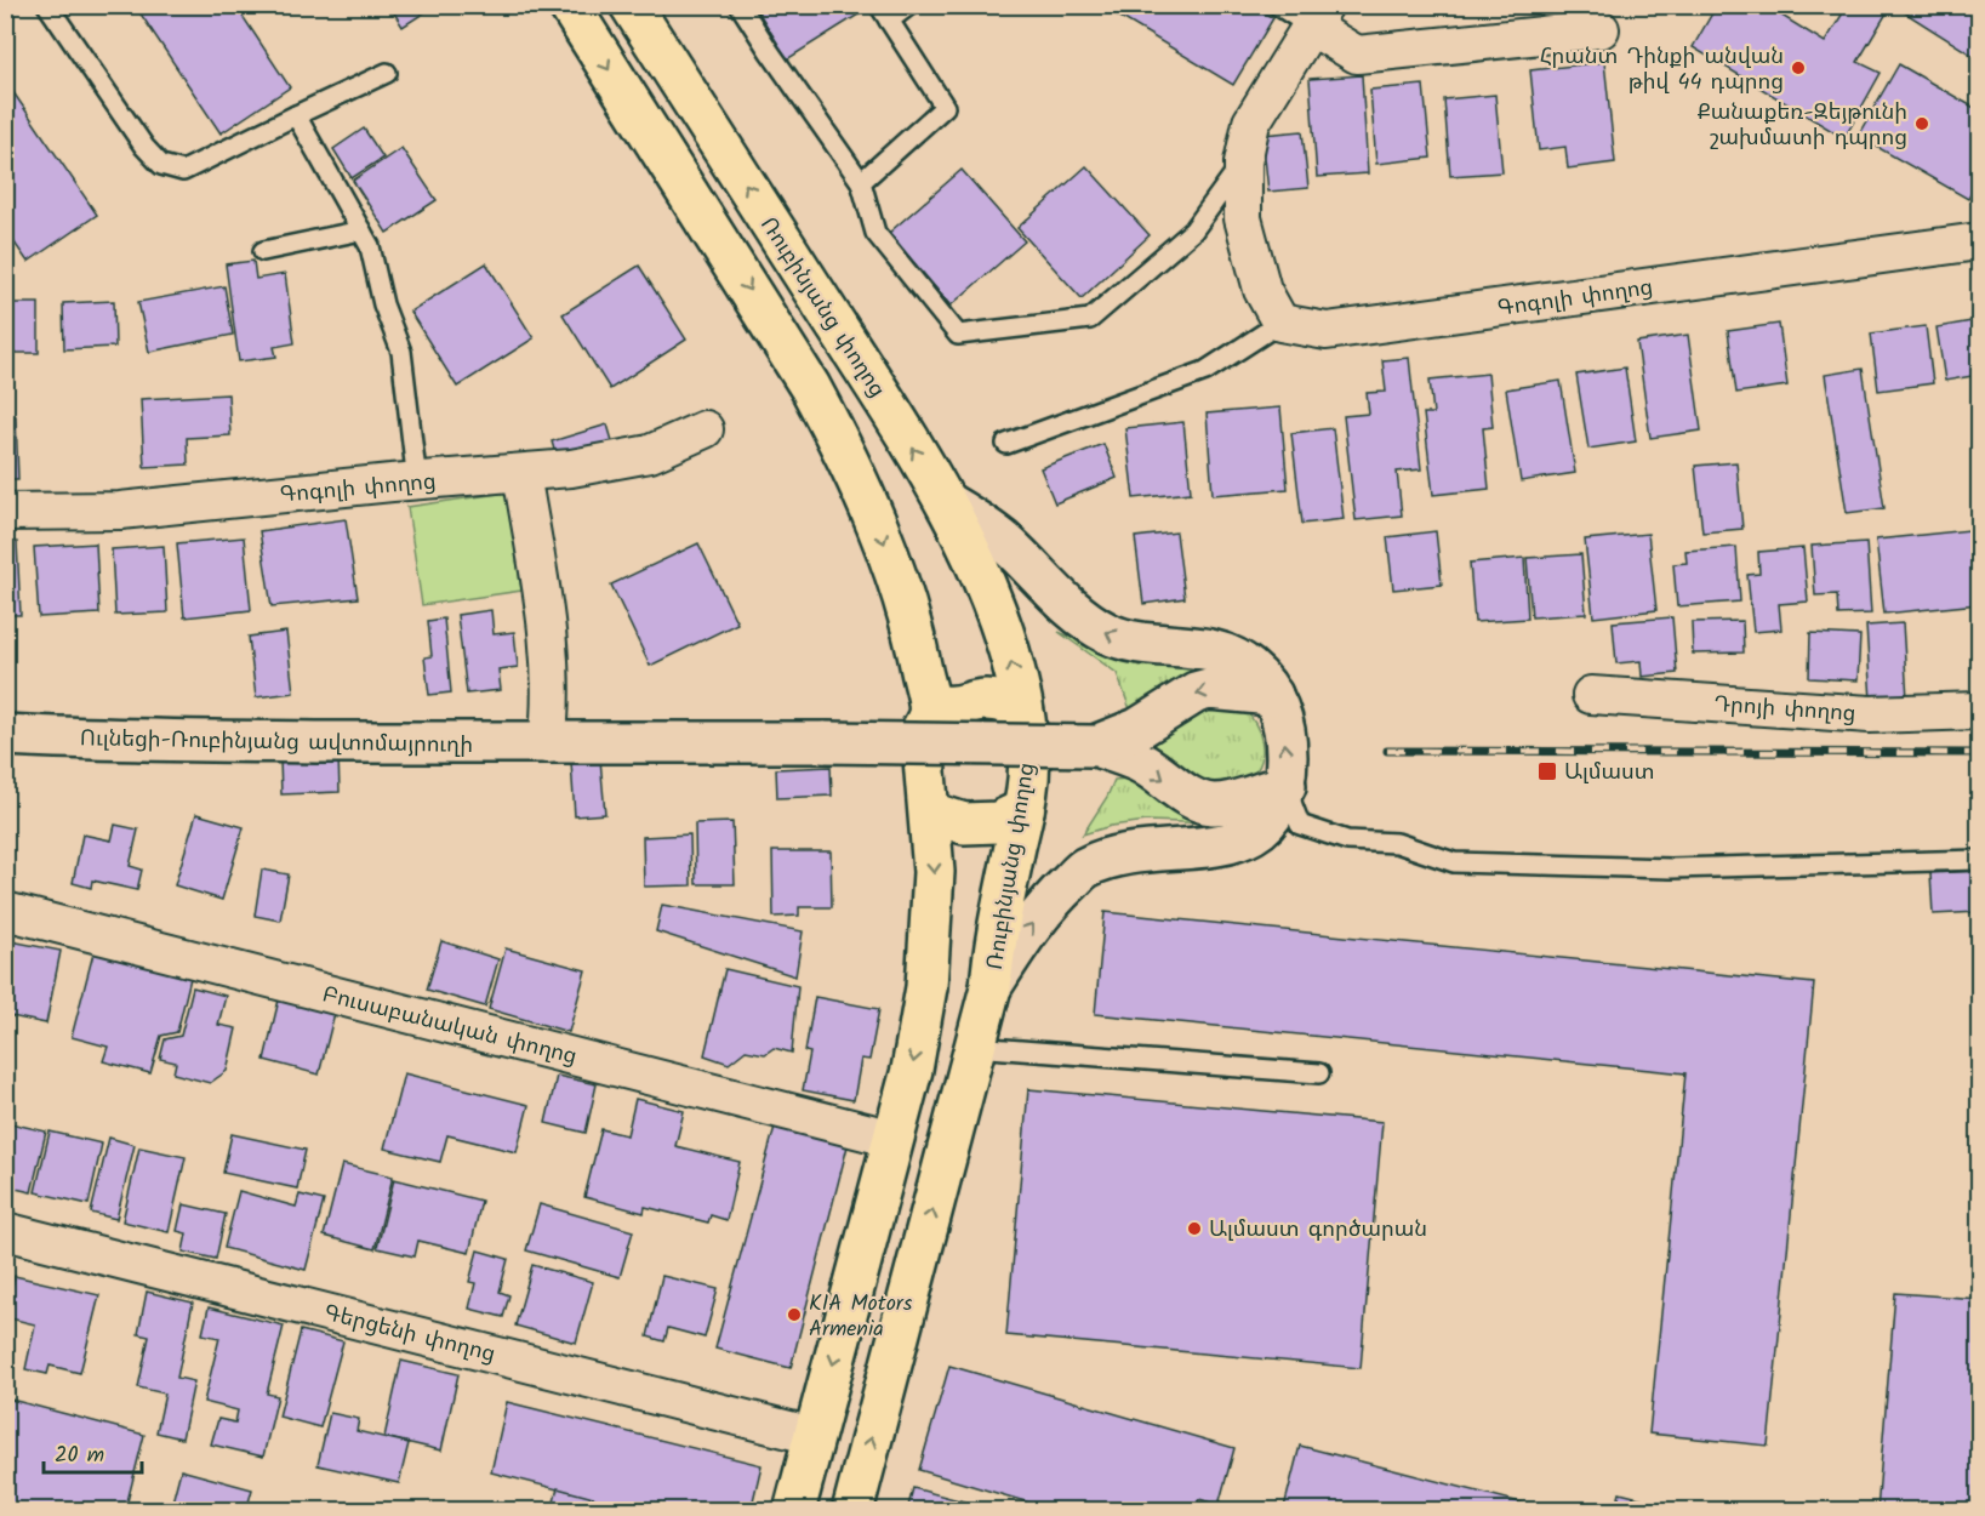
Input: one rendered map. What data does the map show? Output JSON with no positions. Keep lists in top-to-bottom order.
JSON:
{
  "streets": {
    "main road": ["Ռուբինյանց փողոց"],
    "street": [
      "Գոգոլի փողոց",
      "Դրոյի փողոց",
      "Ուլնեցի-Ռուբինյանց ավտոմայրուղի",
      "Բուսաբանական փողոց",
      "Գերցենի փողոց"
    ]
  },
  "places": {
    "other": [
      "Հրանտ Դինքի անվան թիվ 44 դպրոց",
      "Քանաքեռ-Զեյթունի շախմատի դպրոց",
      "Ալմաստ գործարան",
      "KIA Motors Armenia"
    ],
    "transit": ["Ալմաստ"]
  },
  "scale_bar": "20 m"
}
